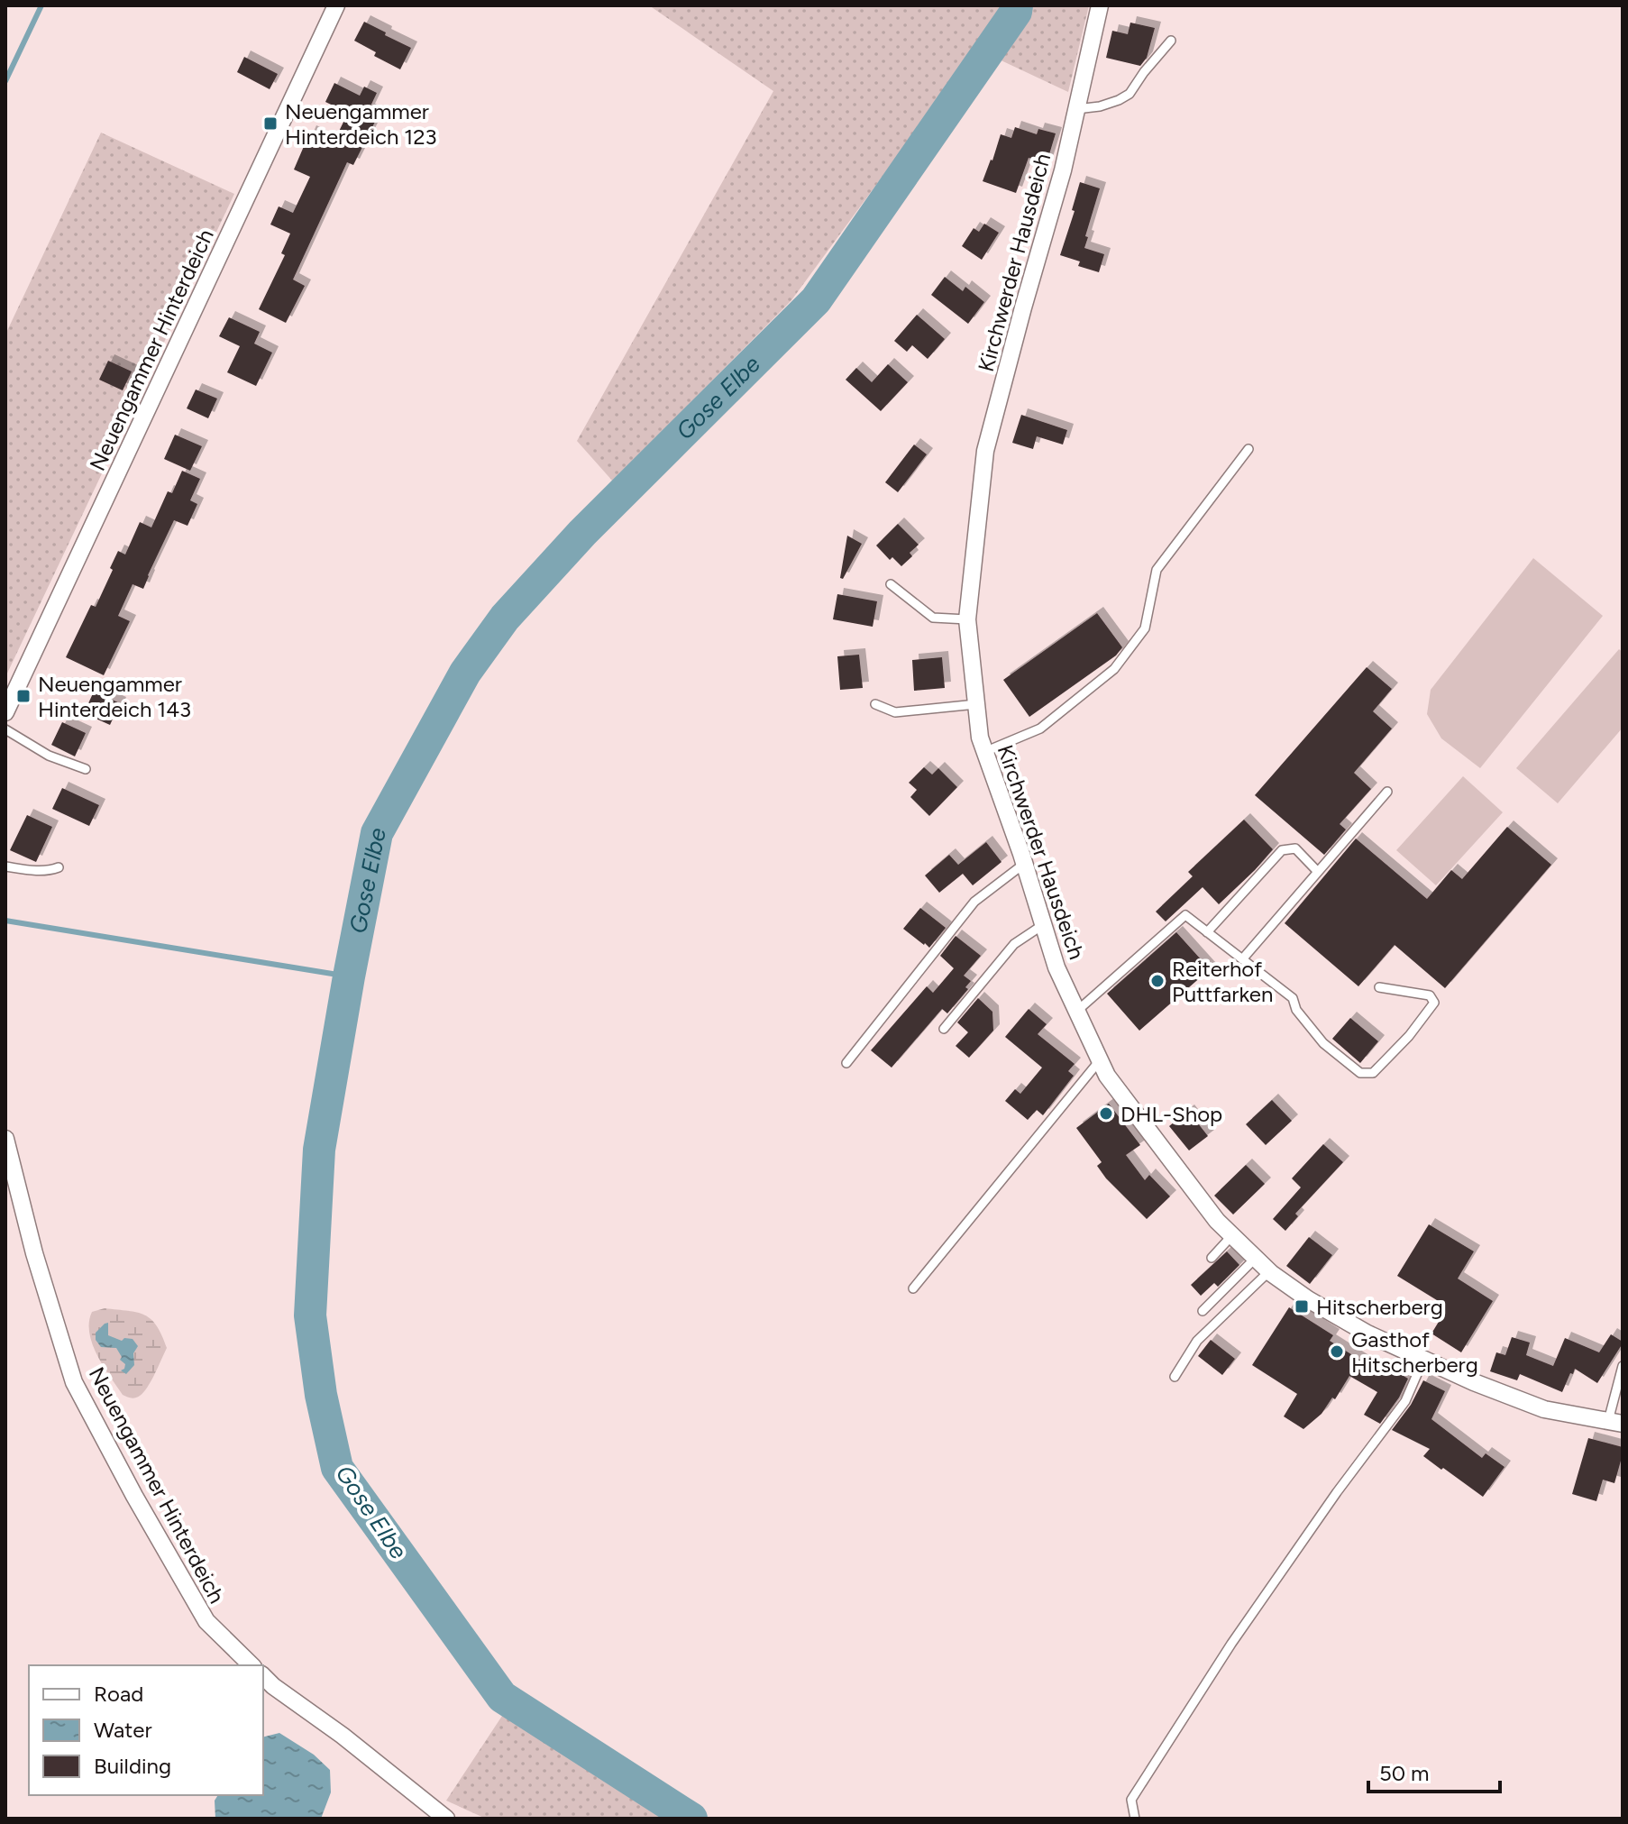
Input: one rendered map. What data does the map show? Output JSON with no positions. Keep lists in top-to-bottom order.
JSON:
{
  "streets": {
    "street": ["Kirchwerder Hausdeich", "Neuengammer Hinterdeich"]
  },
  "water": ["Gose Elbe"],
  "places": {
    "transit": ["Neuengammer Hinterdeich 123", "Neuengammer Hinterdeich 143", "Hitscherberg"],
    "other": ["Reiterhof Puttfarken", "DHL-Shop", "Gasthof Hitscherberg"]
  },
  "legend": ["Road", "Water", "Building"],
  "scale_bar": "50 m"
}
